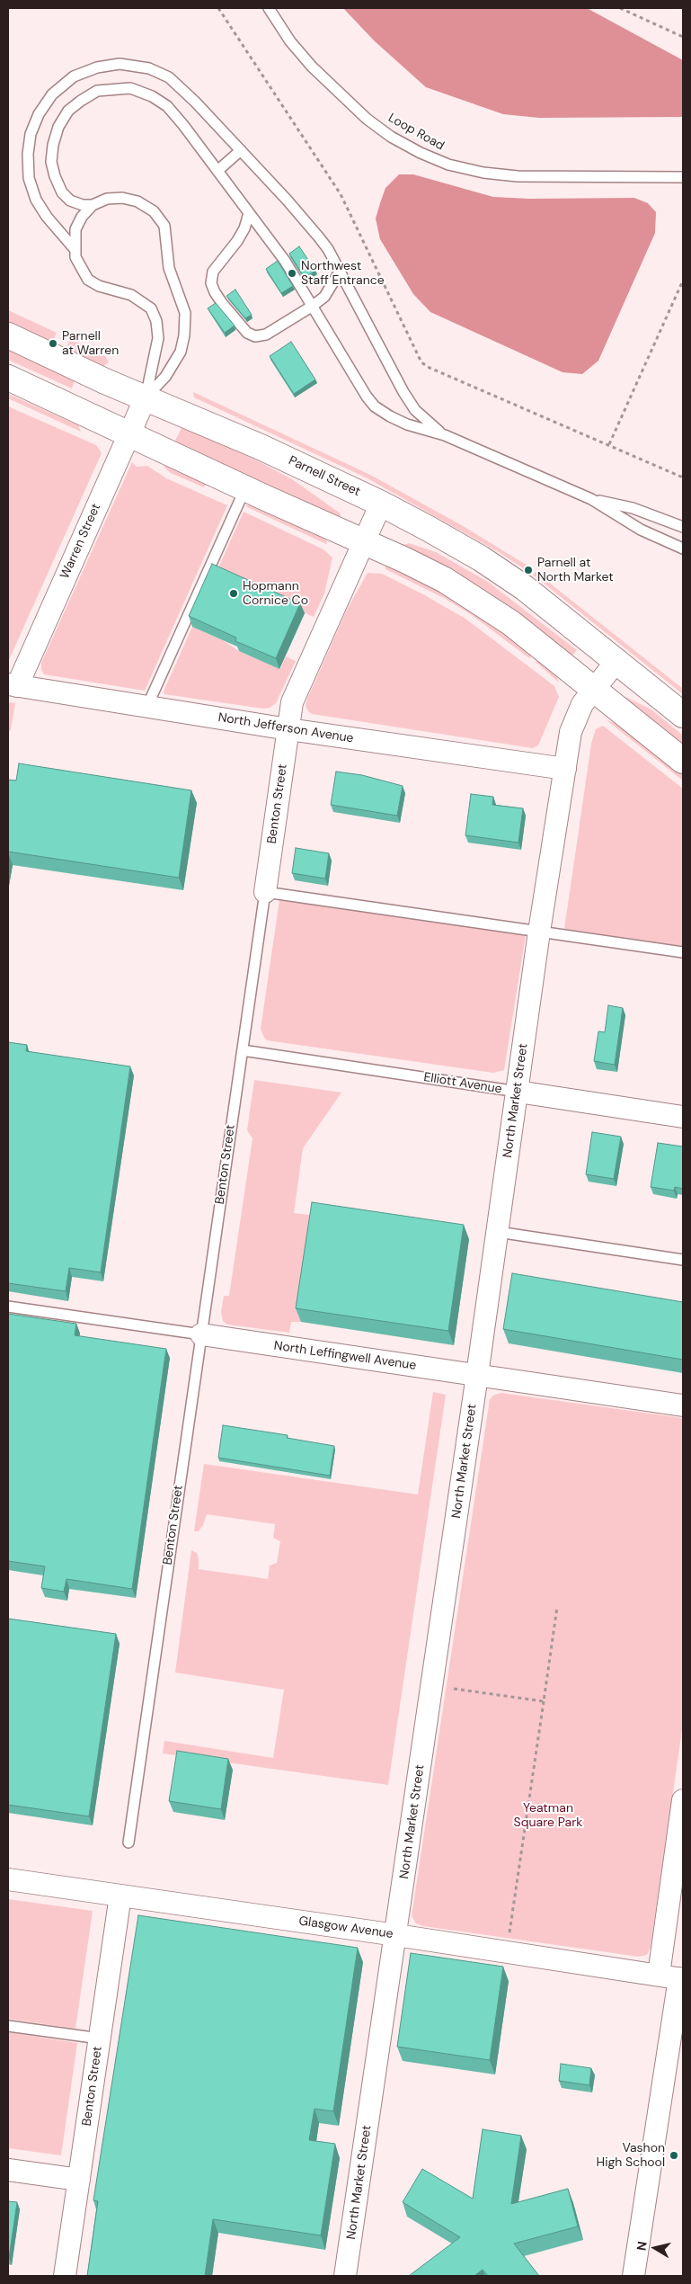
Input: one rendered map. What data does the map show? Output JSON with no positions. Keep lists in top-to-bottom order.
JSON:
{
  "streets": {
    "main road": ["Parnell Street"],
    "street": [
      "Warren Street",
      "North Jefferson Avenue",
      "Benton Street",
      "Elliott Avenue",
      "North Market Street",
      "North Leffingwell Avenue",
      "Glasgow Avenue"
    ],
    "lane": ["Loop Road"]
  },
  "crossings": [
    ["Parnell Street", "Warren Street"],
    ["Parnell Street", "Benton Street"],
    ["Parnell Street", "North Market Street"],
    ["Warren Street", "North Jefferson Avenue"],
    ["North Jefferson Avenue", "Benton Street"],
    ["North Jefferson Avenue", "North Market Street"],
    ["Benton Street", "Elliott Avenue"],
    ["Benton Street", "North Leffingwell Avenue"],
    ["Benton Street", "Glasgow Avenue"],
    ["Elliott Avenue", "North Market Street"],
    ["North Market Street", "North Leffingwell Avenue"],
    ["North Market Street", "Glasgow Avenue"]
  ],
  "parks": ["Yeatman Square Park"],
  "places": [
    "Northwest Staff Entrance",
    "Parnell at Warren",
    "Parnell at North Market",
    "Hopmann Cornice Co",
    "Vashon High School"
  ],
  "north": "left"
}
